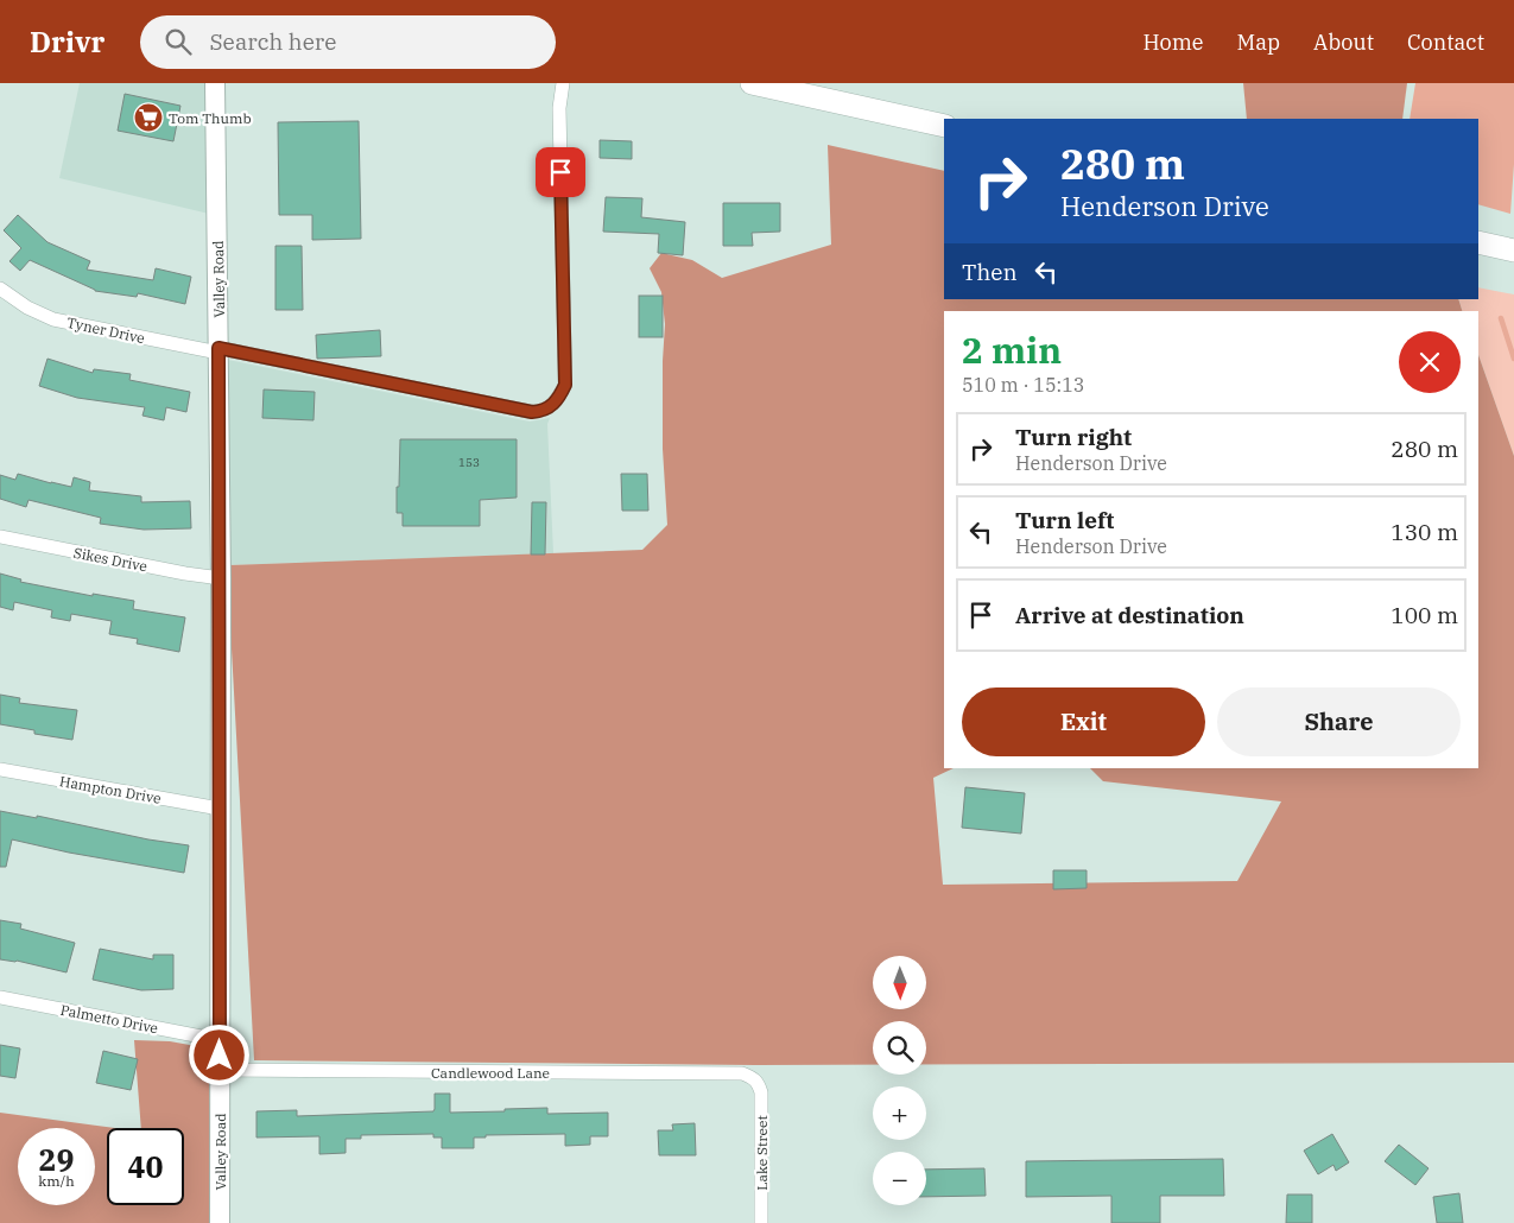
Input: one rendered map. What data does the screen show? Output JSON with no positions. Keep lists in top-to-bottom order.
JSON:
{
  "streets": {
    "street": [
      "Valley Road",
      "Tyner Drive",
      "Sikes Drive",
      "Hampton Drive",
      "Palmetto Drive",
      "Candlewood Lane",
      "Lake Street"
    ]
  },
  "crossings": [
    ["Valley Road", "Tyner Drive"],
    ["Valley Road", "Sikes Drive"],
    ["Valley Road", "Hampton Drive"],
    ["Valley Road", "Palmetto Drive"],
    ["Valley Road", "Candlewood Lane"],
    ["Candlewood Lane", "Lake Street"]
  ],
  "places": {
    "supermarket": ["Tom Thumb"]
  },
  "house_numbers": ["153"],
  "north": "bottom",
  "page": {
    "header": "Drivr",
    "search": "Search here",
    "nav": [
      "Home",
      "Map",
      "About",
      "Contact"
    ],
    "turn": ["280 m", "Henderson Drive"],
    "then": "Then",
    "heading": ["2 min", "510 m · 15:13"],
    "list": [
      {
        "name": "Turn right",
        "note": "Henderson Drive",
        "value": "280 m"
      },
      {
        "name": "Turn left",
        "note": "Henderson Drive",
        "value": "130 m"
      },
      {
        "name": "Arrive at destination",
        "value": "100 m"
      }
    ],
    "buttons": ["Exit", "Share"],
    "map_buttons": ["+", "−"],
    "speed": "29 km/h",
    "limit": "40"
  }
}
